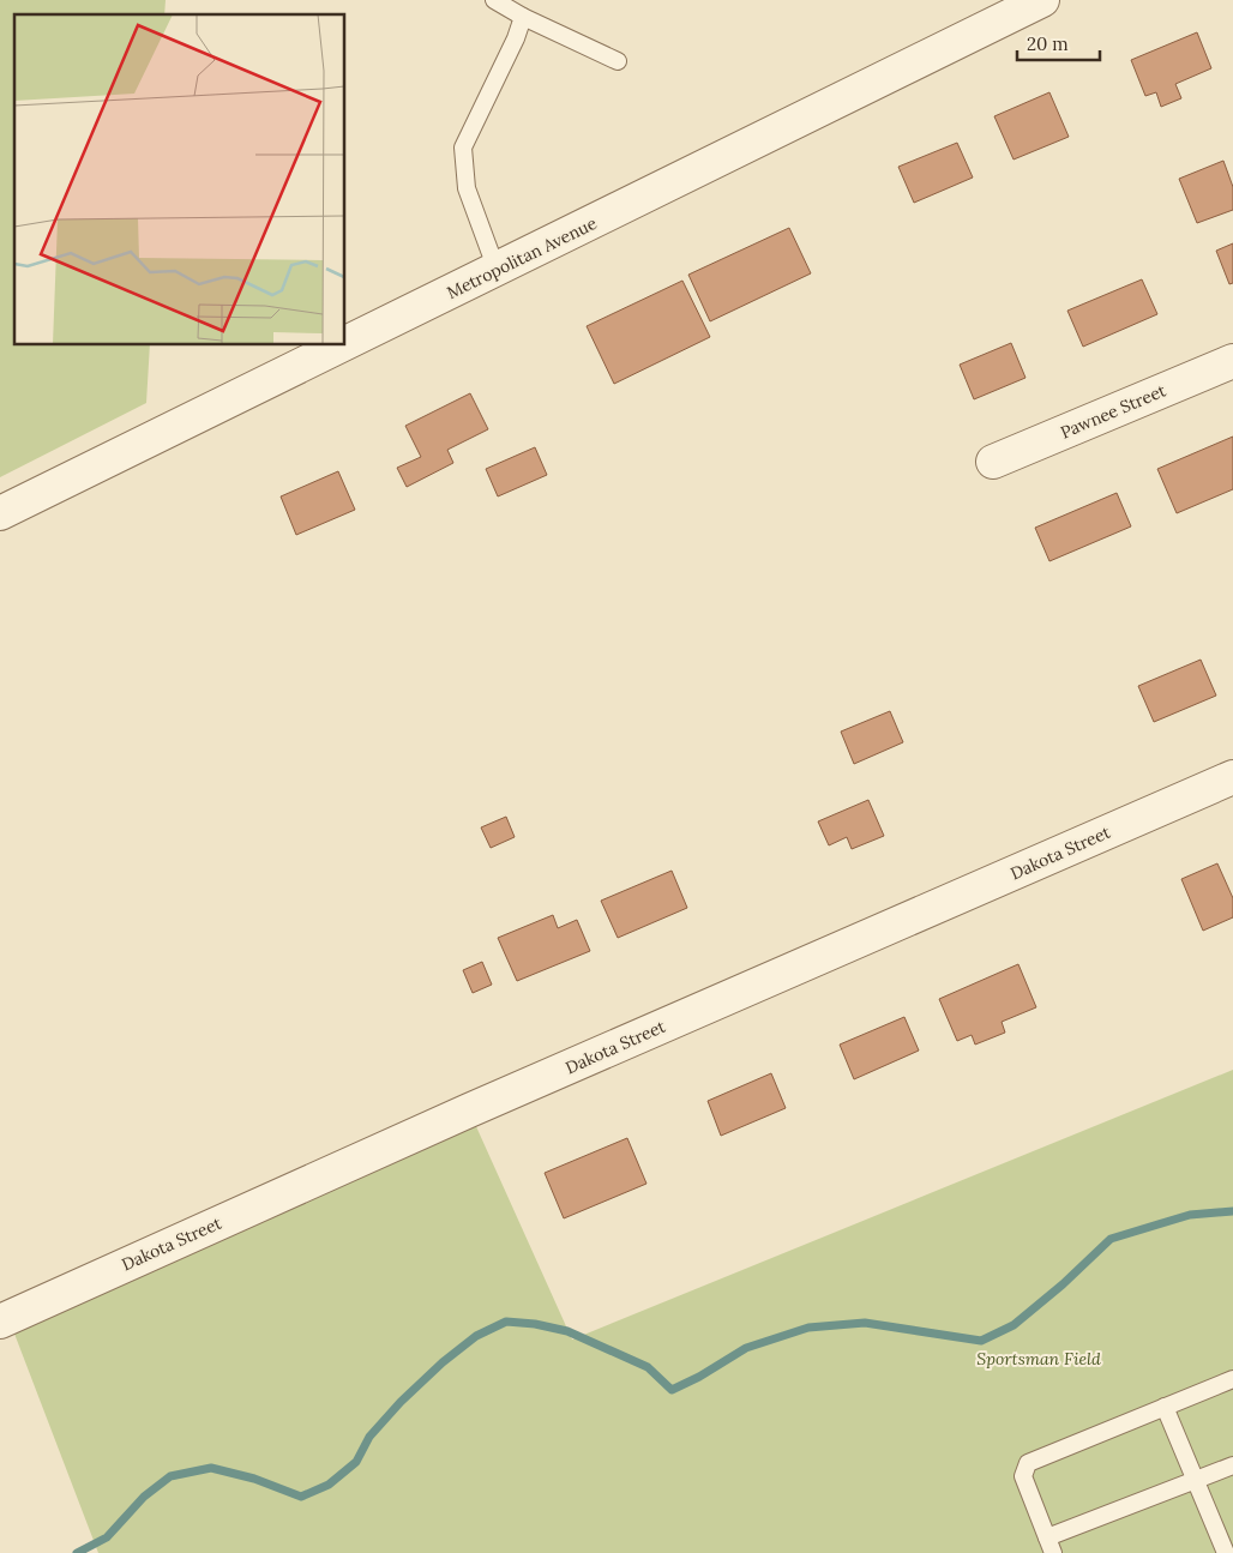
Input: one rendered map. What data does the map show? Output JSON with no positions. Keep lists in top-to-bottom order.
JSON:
{
  "streets": {
    "street": ["Metropolitan Avenue", "Pawnee Street", "Dakota Street"]
  },
  "parks": ["Sportsman Field"],
  "scale_bar": "20 m"
}
